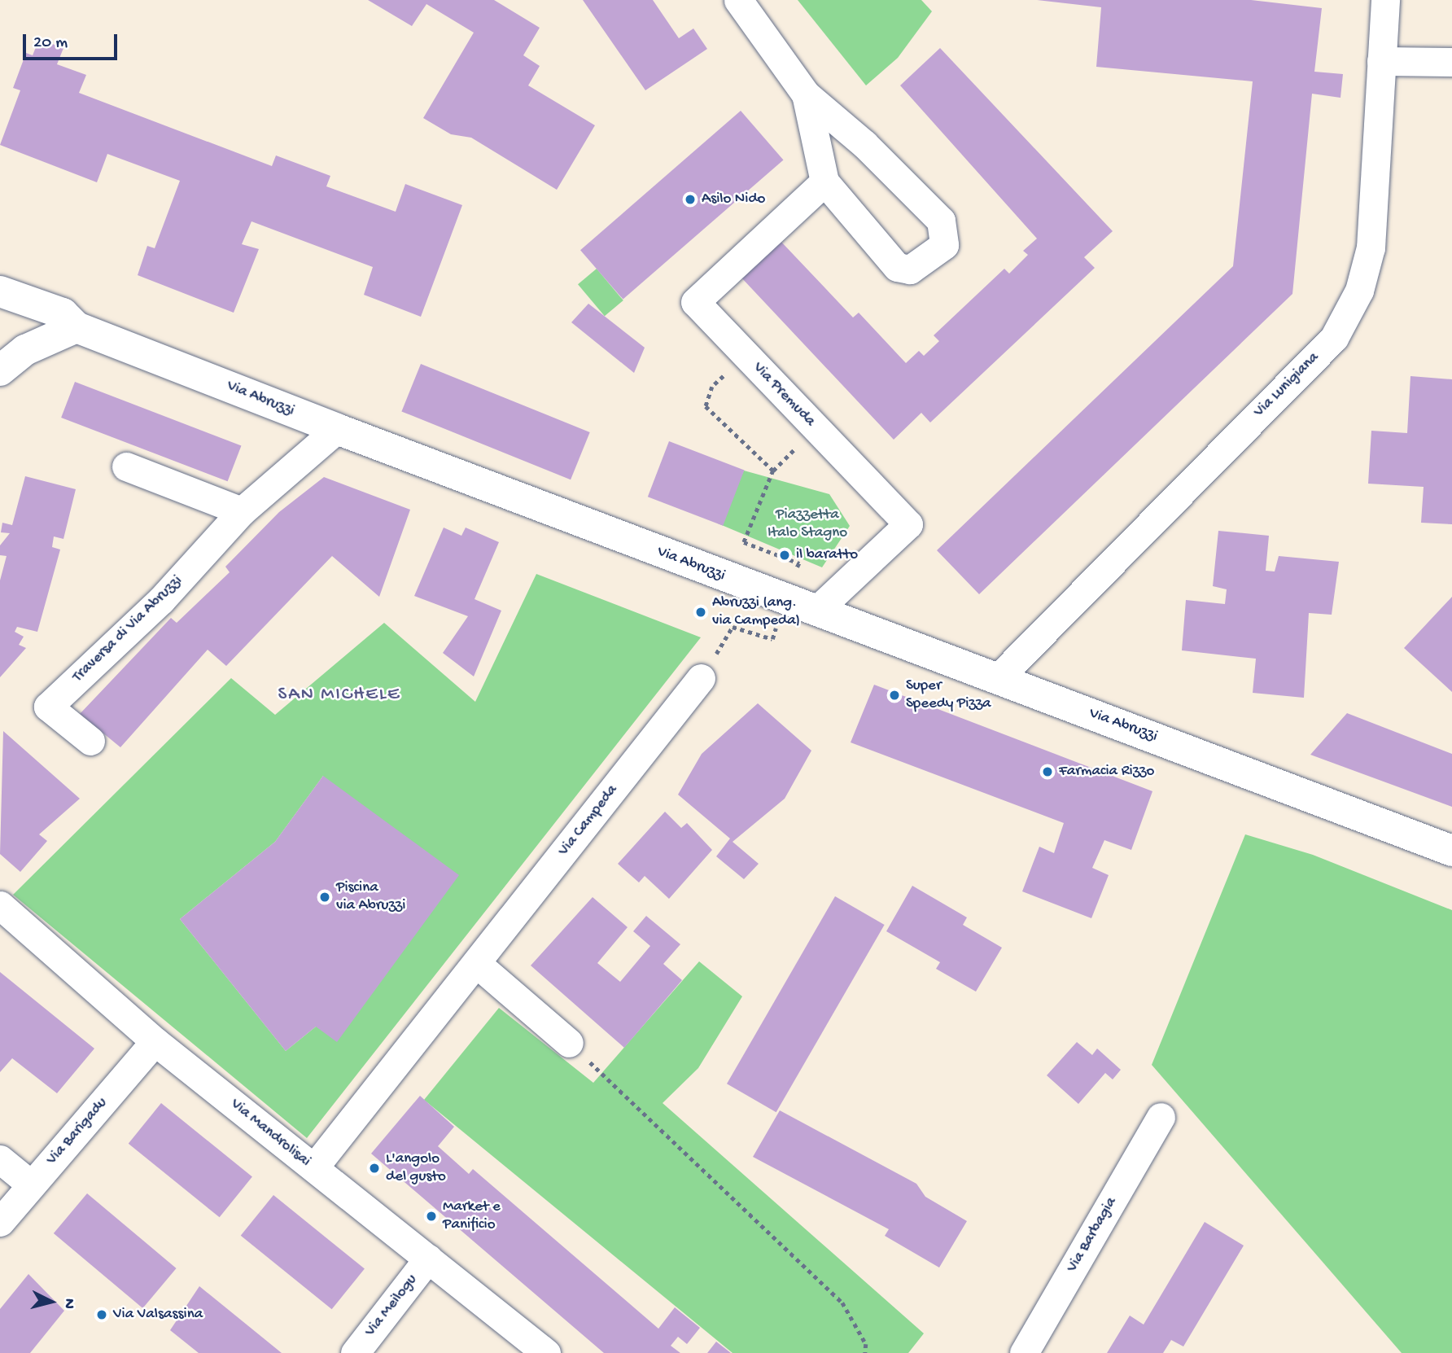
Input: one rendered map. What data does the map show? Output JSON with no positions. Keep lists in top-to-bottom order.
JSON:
{
  "streets": {
    "street": [
      "Via Lunigiana",
      "Via Premuda",
      "Via Abruzzi",
      "Traversa di Via Abruzzi",
      "Via Campeda",
      "Via Barigadu",
      "Via Mandrolisai",
      "Via Barbagia",
      "Via Meilogu"
    ]
  },
  "crossings": [
    ["Via Lunigiana", "Via Abruzzi"],
    ["Via Premuda", "Via Abruzzi"],
    ["Via Abruzzi", "Traversa di Via Abruzzi"],
    ["Via Campeda", "Via Mandrolisai"],
    ["Via Barigadu", "Via Mandrolisai"],
    ["Via Mandrolisai", "Via Meilogu"]
  ],
  "districts": ["SAN MICHELE"],
  "parks": ["Piazzetta Italo Stagno"],
  "places": [
    "Asilo Nido",
    "il baratto",
    "Abruzzi (ang. via Campeda)",
    "Super Speedy Pizza",
    "Farmacia Rizzo",
    "Piscina via Abruzzi",
    "L'angolo del gusto",
    "Market e Panificio",
    "Via Valsassina"
  ],
  "scale_bar": "20 m",
  "north": "right"
}
